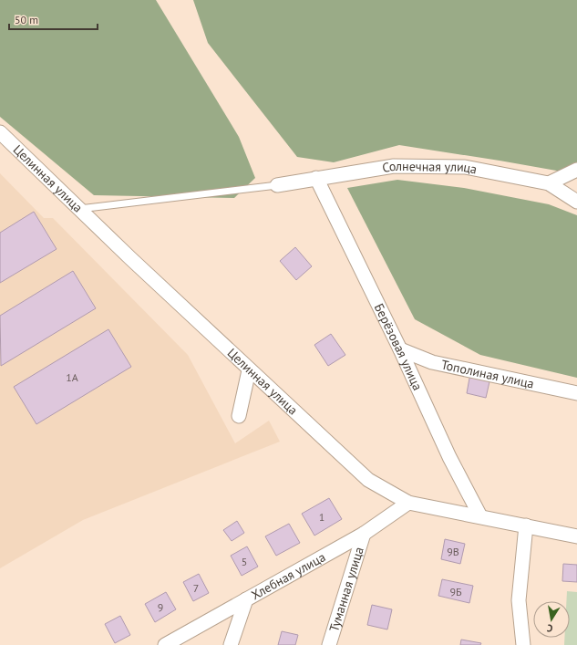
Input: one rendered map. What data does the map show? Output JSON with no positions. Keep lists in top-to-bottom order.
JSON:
{
  "streets": {
    "street": [
      "Солнечная улица",
      "Целинная улица",
      "Берёзовая улица",
      "Тополиная улица",
      "Хлебная улица",
      "Туманная улица"
    ]
  },
  "crossings": [
    ["Солнечная улица", "Берёзовая улица"],
    ["Целинная улица", "Берёзовая улица"],
    ["Целинная улица", "Хлебная улица"],
    ["Берёзовая улица", "Тополиная улица"],
    ["Хлебная улица", "Туманная улица"]
  ],
  "house_numbers": [
    "1А",
    "1",
    "9В",
    "5",
    "7",
    "9Б",
    "9"
  ],
  "scale_bar": "50 m",
  "north": "bottom"
}
